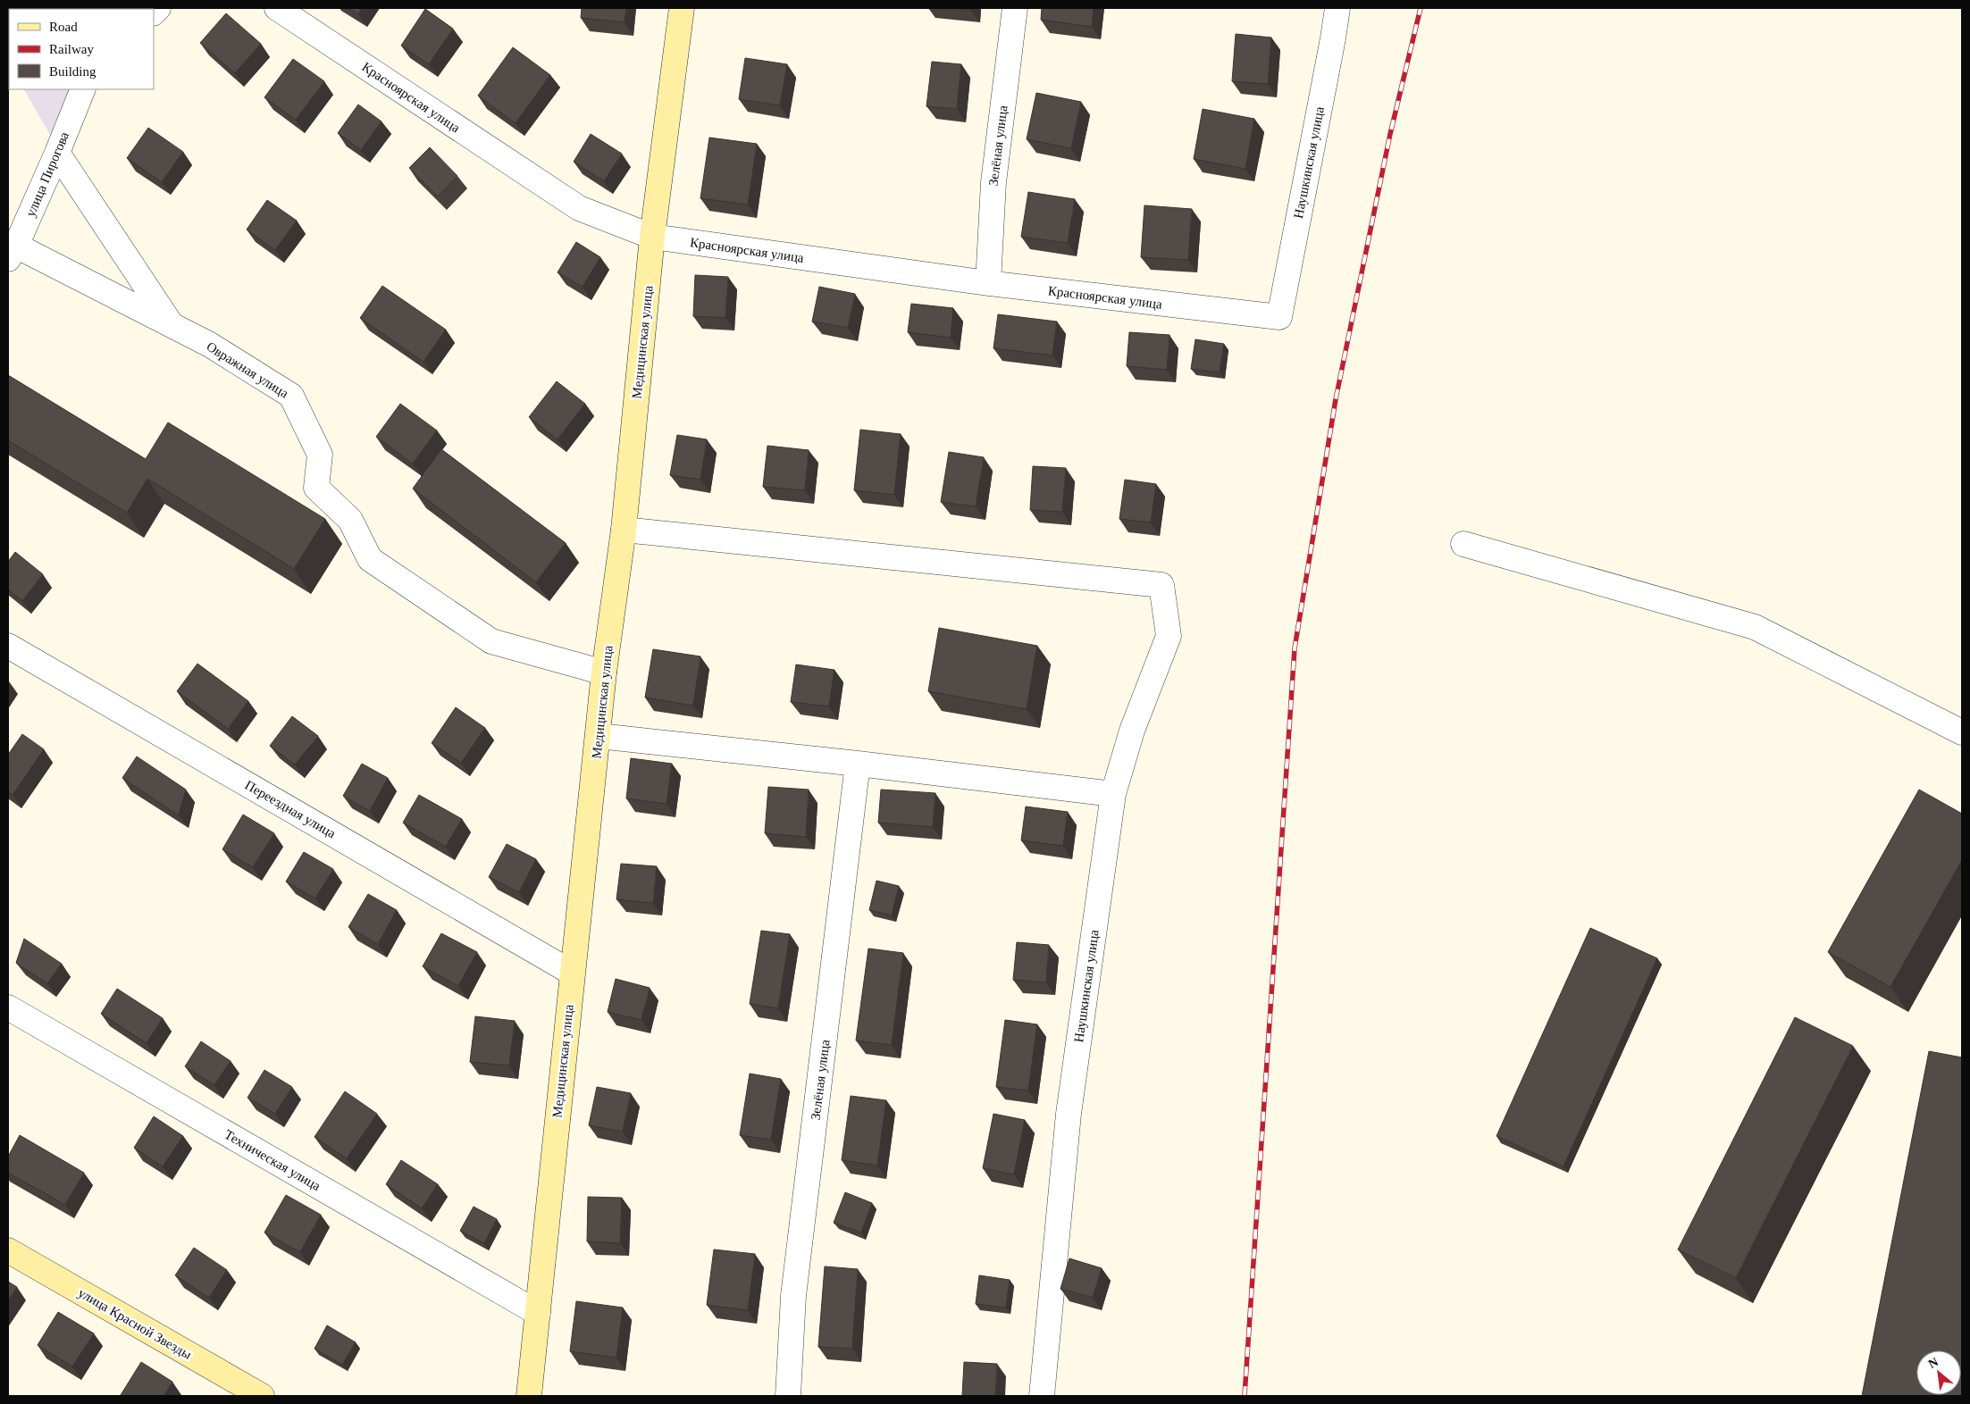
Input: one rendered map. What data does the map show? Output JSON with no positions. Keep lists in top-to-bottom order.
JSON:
{
  "streets": {
    "street": [
      "Красноярская улица",
      "Зелёная улица",
      "Наушкинская улица",
      "улица Пирогова",
      "Медицинская улица",
      "Овражная улица",
      "Переездная улица",
      "Техническая улица",
      "улица Красной Звезды"
    ]
  },
  "crossings": [
    ["Красноярская улица", "Зелёная улица"],
    ["Красноярская улица", "Наушкинская улица"],
    ["Красноярская улица", "Медицинская улица"],
    ["Наушкинская улица", "Медицинская улица"],
    ["улица Пирогова", "Овражная улица"],
    ["Медицинская улица", "Овражная улица"],
    ["Медицинская улица", "Переездная улица"],
    ["Медицинская улица", "Техническая улица"]
  ],
  "legend": ["Road", "Railway", "Building"],
  "north": "top left"
}
